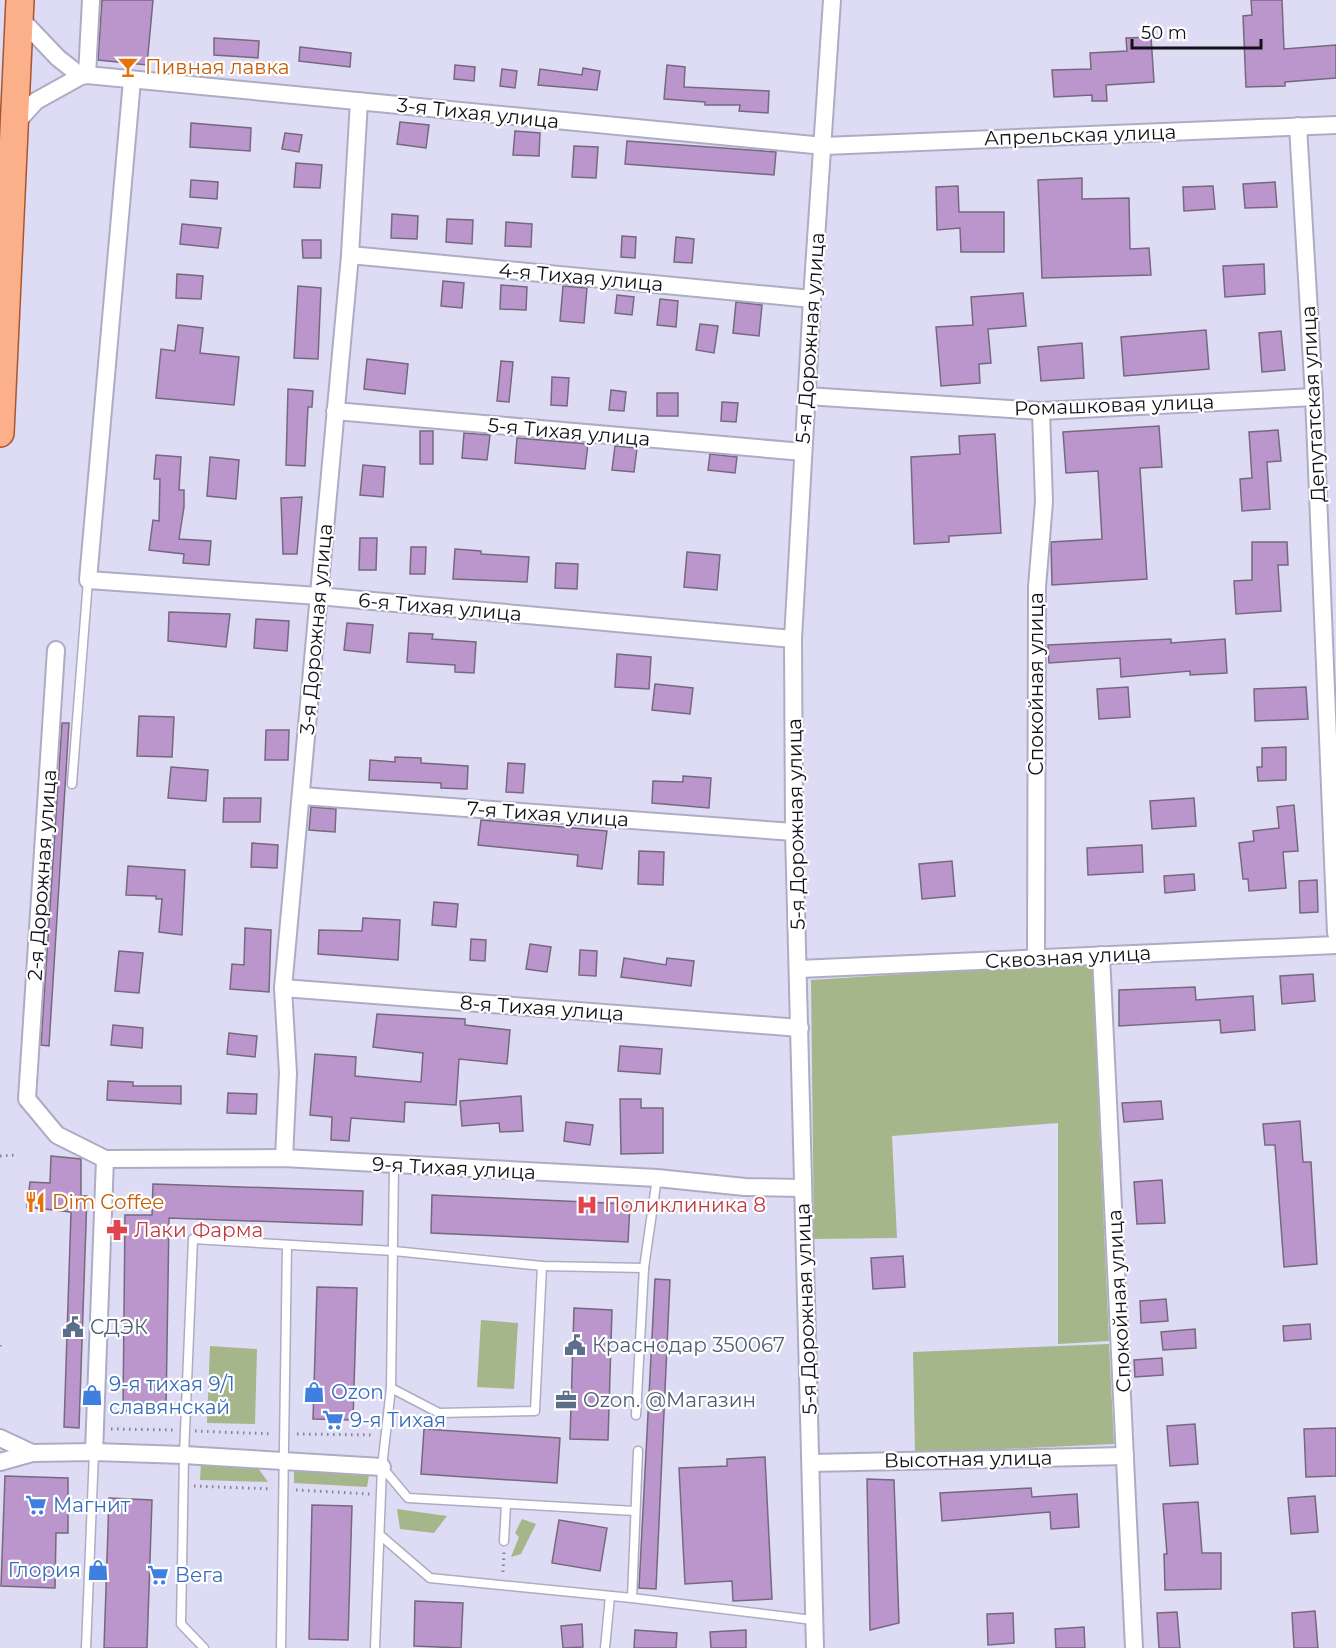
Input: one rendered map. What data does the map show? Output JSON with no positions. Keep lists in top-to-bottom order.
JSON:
{
  "streets": {
    "street": [
      "3-я Тихая улица",
      "Апрельская улица",
      "4-я Тихая улица",
      "5-я Дорожная улица",
      "Депутатская улица",
      "Ромашковая улица",
      "5-я Тихая улица",
      "6-я Тихая улица",
      "3-я Дорожная улица",
      "Спокойная улица",
      "7-я Тихая улица",
      "2-я Дорожная улица",
      "Сквозная улица",
      "8-я Тихая улица",
      "9-я Тихая улица",
      "Высотная улица"
    ]
  },
  "crossings": [
    ["3-я Тихая улица", "Апрельская улица"],
    ["3-я Тихая улица", "5-я Дорожная улица"],
    ["3-я Тихая улица", "3-я Дорожная улица"],
    ["Апрельская улица", "5-я Дорожная улица"],
    ["Апрельская улица", "Депутатская улица"],
    ["4-я Тихая улица", "5-я Дорожная улица"],
    ["4-я Тихая улица", "3-я Дорожная улица"],
    ["5-я Дорожная улица", "Ромашковая улица"],
    ["5-я Дорожная улица", "5-я Тихая улица"],
    ["5-я Дорожная улица", "6-я Тихая улица"],
    ["5-я Дорожная улица", "7-я Тихая улица"],
    ["5-я Дорожная улица", "Сквозная улица"],
    ["5-я Дорожная улица", "8-я Тихая улица"],
    ["5-я Дорожная улица", "9-я Тихая улица"],
    ["5-я Дорожная улица", "Высотная улица"],
    ["Депутатская улица", "Ромашковая улица"],
    ["Ромашковая улица", "Спокойная улица"],
    ["5-я Тихая улица", "3-я Дорожная улица"],
    ["6-я Тихая улица", "3-я Дорожная улица"],
    ["3-я Дорожная улица", "7-я Тихая улица"],
    ["3-я Дорожная улица", "8-я Тихая улица"],
    ["3-я Дорожная улица", "9-я Тихая улица"],
    ["Спокойная улица", "Сквозная улица"],
    ["Спокойная улица", "Высотная улица"],
    ["2-я Дорожная улица", "9-я Тихая улица"]
  ],
  "places": {
    "bar": ["Пивная лавка"],
    "restaurant": ["Dim Coffee"],
    "hospital": ["Поликлиника 8"],
    "pharmacy": ["Лаки Фарма"],
    "public building": ["СДЭК", "Краснодар 350067"],
    "shop": ["Ozon", "9-я тихая 9/1 славянскай", "Глория"],
    "office": ["Ozon. @Магазин"],
    "supermarket": ["9-я Тихая", "Магнит", "Вега"]
  },
  "scale_bar": "50 m"
}
